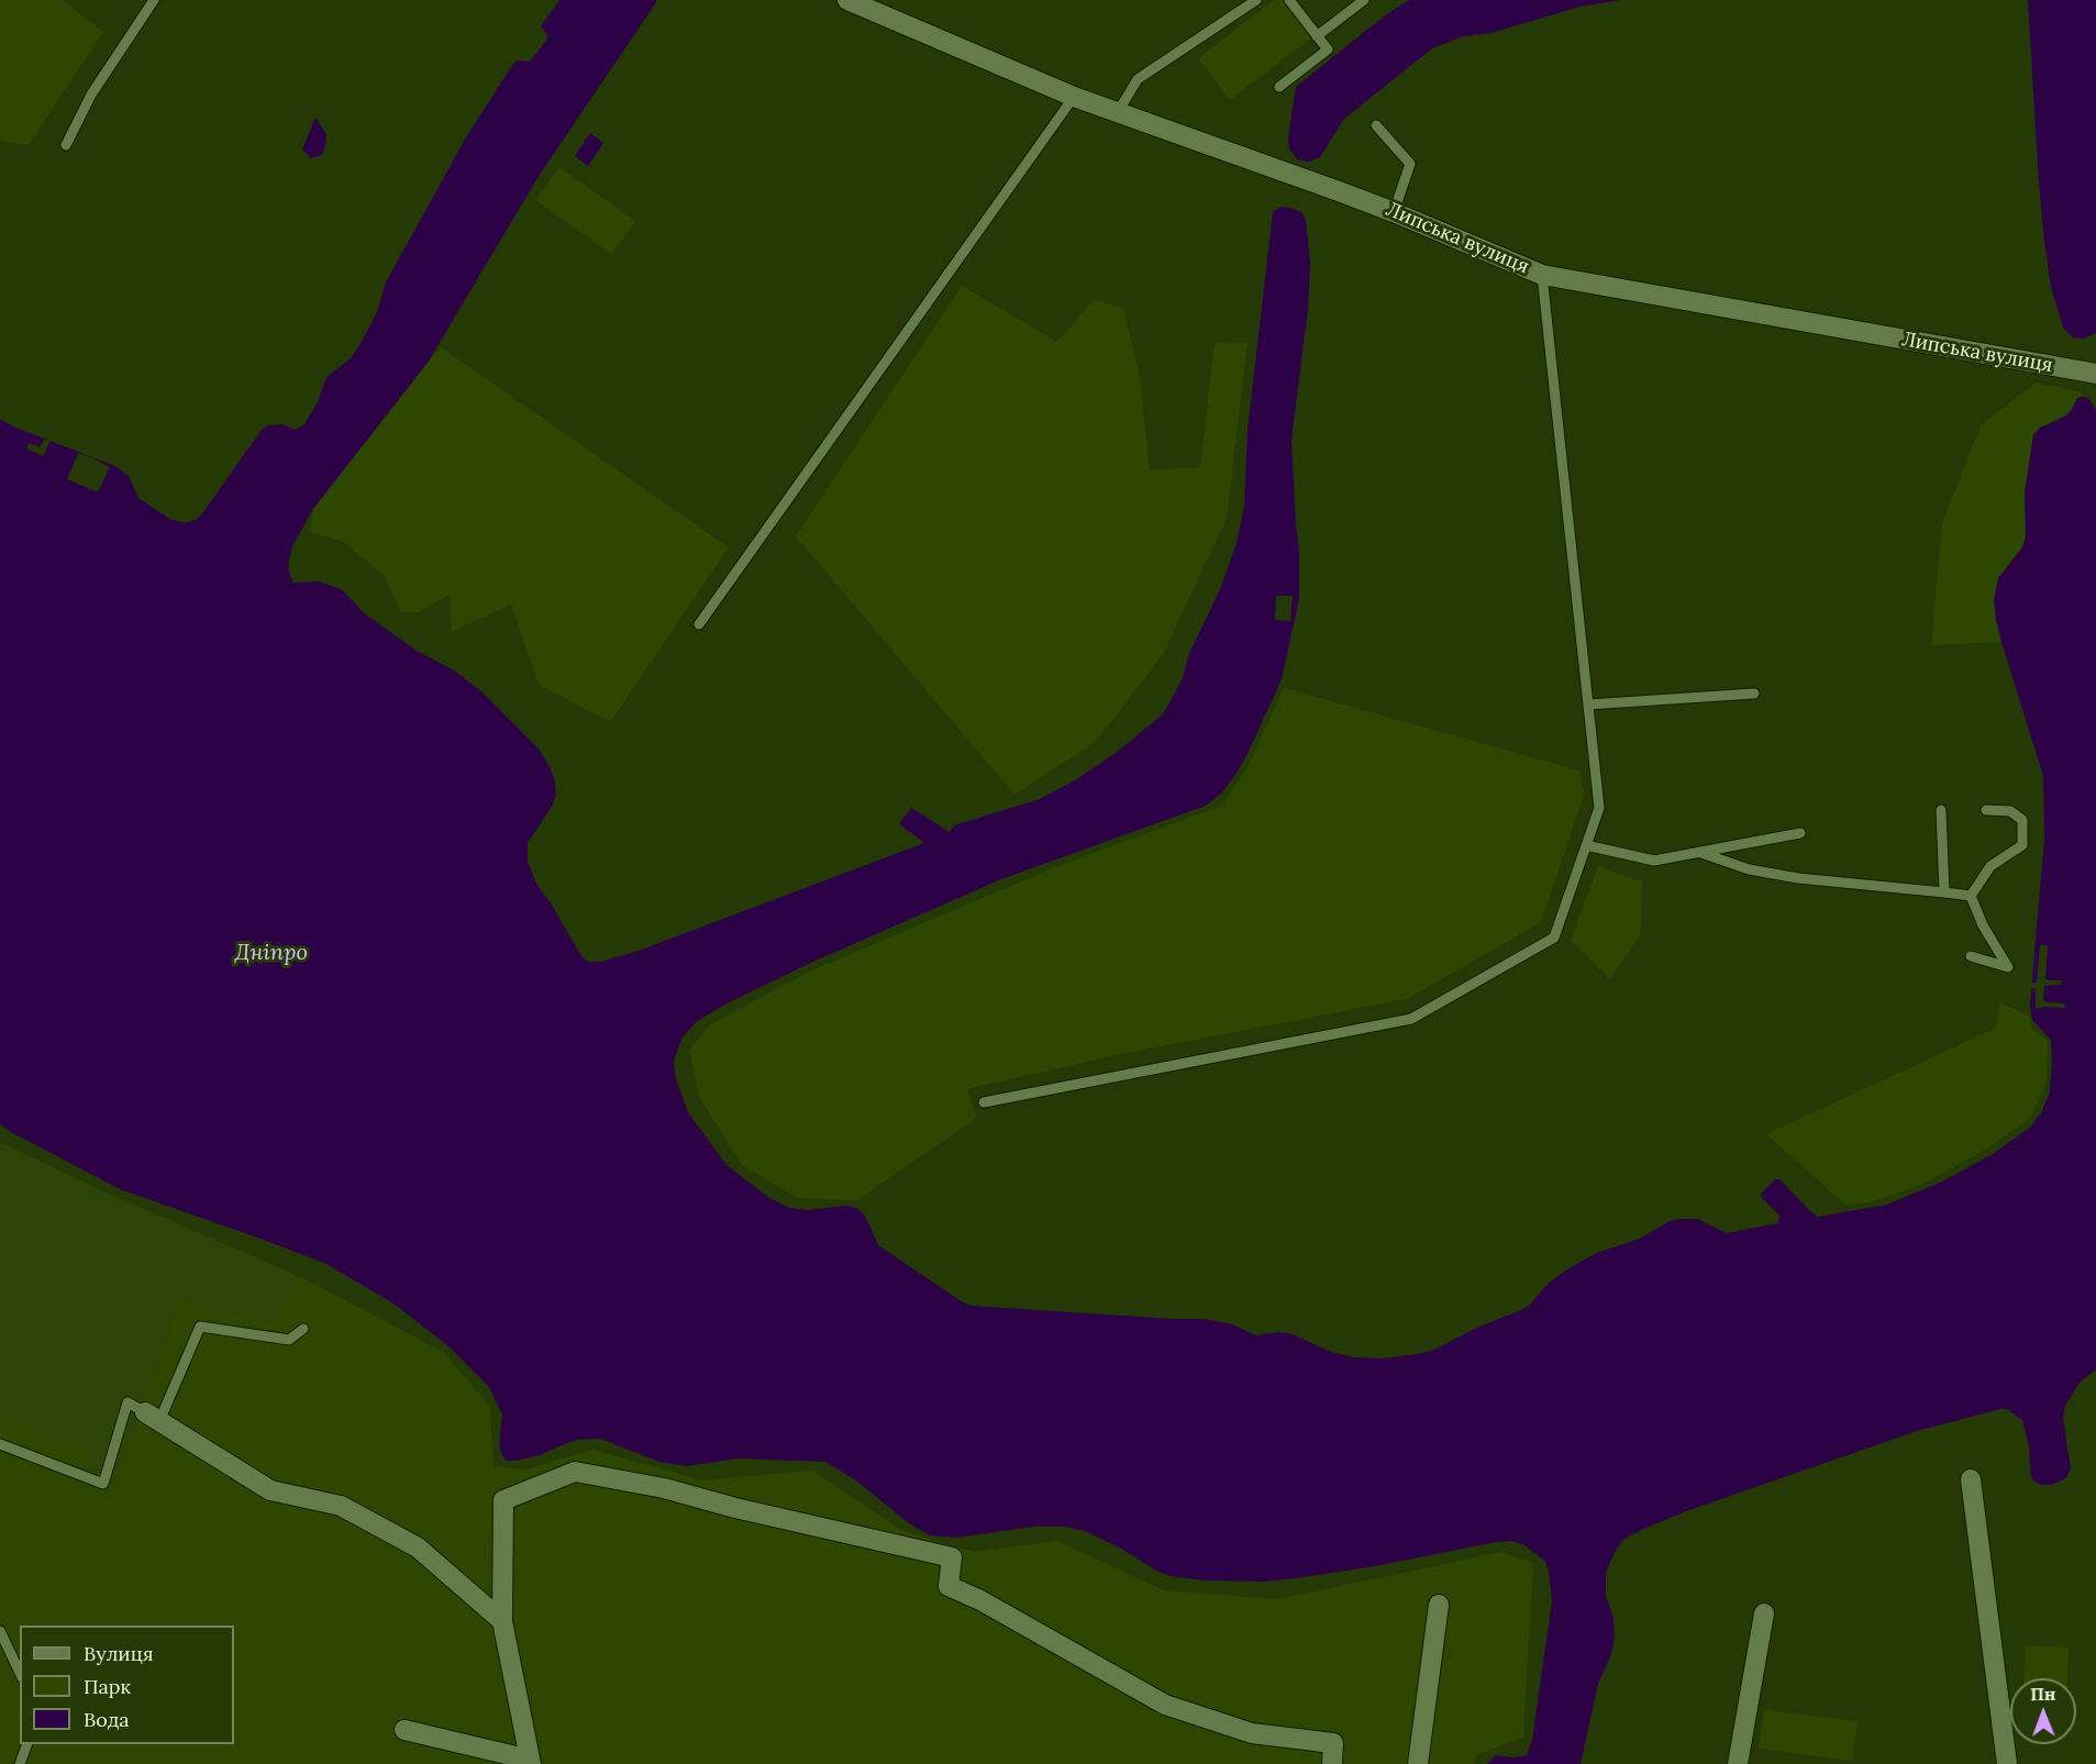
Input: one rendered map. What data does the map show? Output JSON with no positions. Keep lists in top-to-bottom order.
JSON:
{
  "streets": {
    "street": ["Липська вулиця"]
  },
  "water": ["Дніпро"],
  "legend": ["Вулиця", "Парк", "Вода"],
  "north": "top"
}
